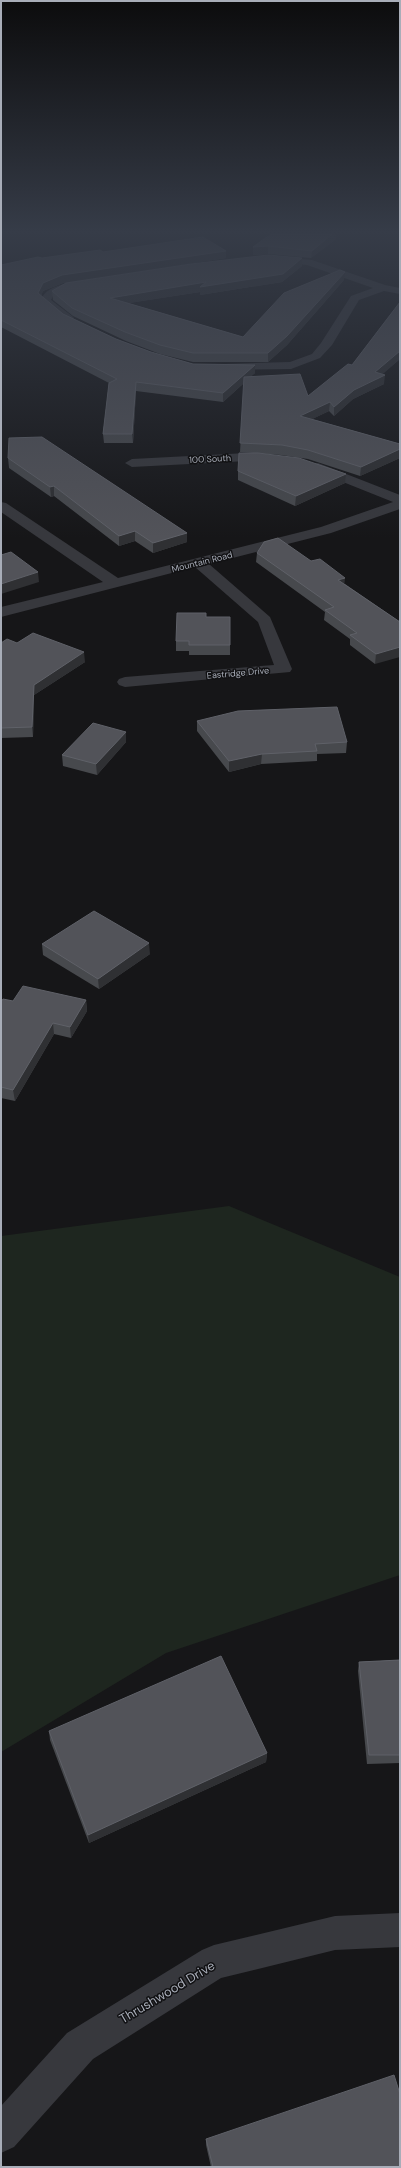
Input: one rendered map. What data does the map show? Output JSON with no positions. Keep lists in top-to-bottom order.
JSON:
{
  "streets": {
    "street": [
      "100 South",
      "Mountain Road",
      "Eastridge Drive",
      "Thrushwood Drive"
    ]
  },
  "crossings": [
    ["Mountain Road", "Eastridge Drive"]
  ]
}
